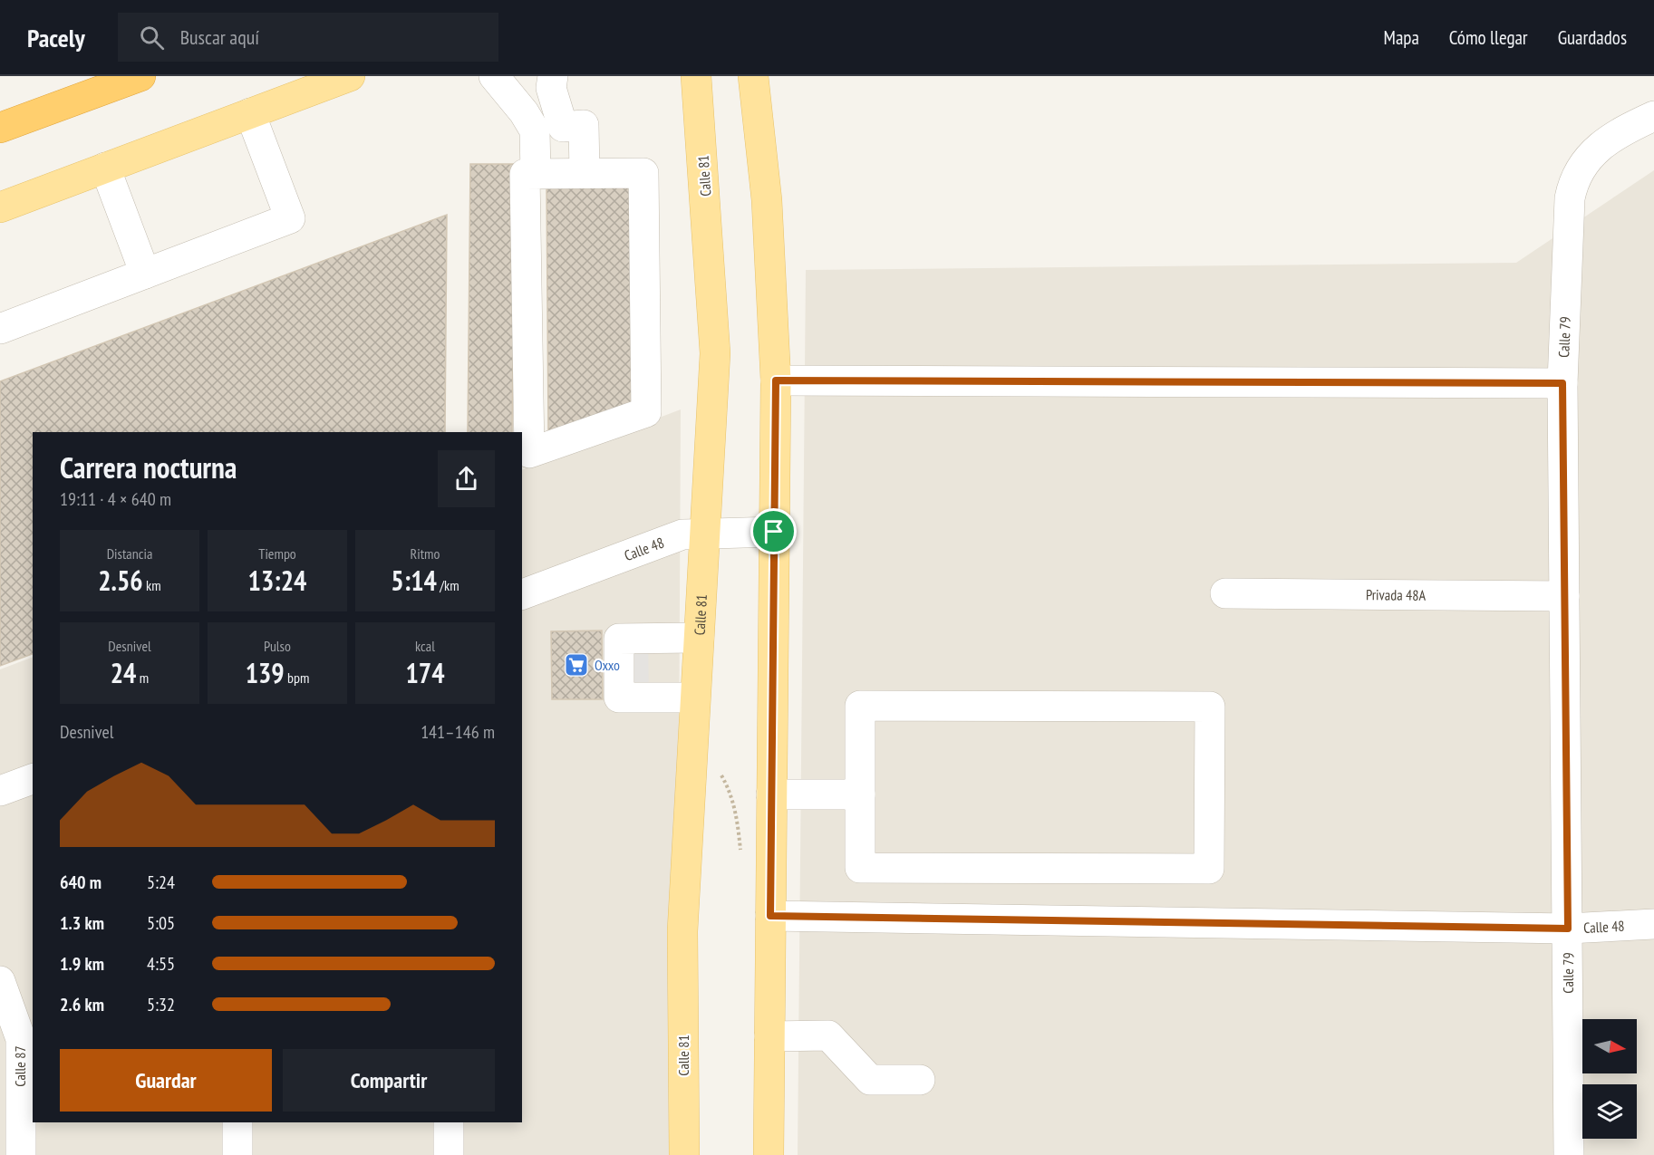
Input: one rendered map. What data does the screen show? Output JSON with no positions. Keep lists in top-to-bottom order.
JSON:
{
  "streets": {
    "main road": ["Calle 81"],
    "street": [
      "Calle 79",
      "Calle 48",
      "Privada 48A",
      "Calle 87"
    ]
  },
  "crossings": [
    ["Calle 81", "Calle 48"],
    ["Calle 79", "Calle 48"],
    ["Calle 79", "Privada 48A"]
  ],
  "places": {
    "supermarket": ["Oxxo"]
  },
  "north": "right",
  "page": {
    "header": "Pacely",
    "search": "Buscar aquí",
    "nav": ["Mapa", "Cómo llegar", "Guardados"],
    "heading": ["Carrera nocturna", "19:11 · 4 × 640 m"],
    "stats": [
      ["Distancia", "2.56 km"],
      ["Tiempo", "13:24"],
      ["Ritmo", "5:14 /km"],
      ["Desnivel", "24 m"],
      ["Pulso", "139 bpm"],
      ["kcal", "174"]
    ],
    "chart": ["Desnivel", "141–146 m"],
    "list": [
      {
        "name": "640 m",
        "note": "5:24"
      },
      {
        "name": "1.3 km",
        "note": "5:05"
      },
      {
        "name": "1.9 km",
        "note": "4:55"
      },
      {
        "name": "2.6 km",
        "note": "5:32"
      }
    ],
    "buttons": ["Guardar", "Compartir"]
  }
}
